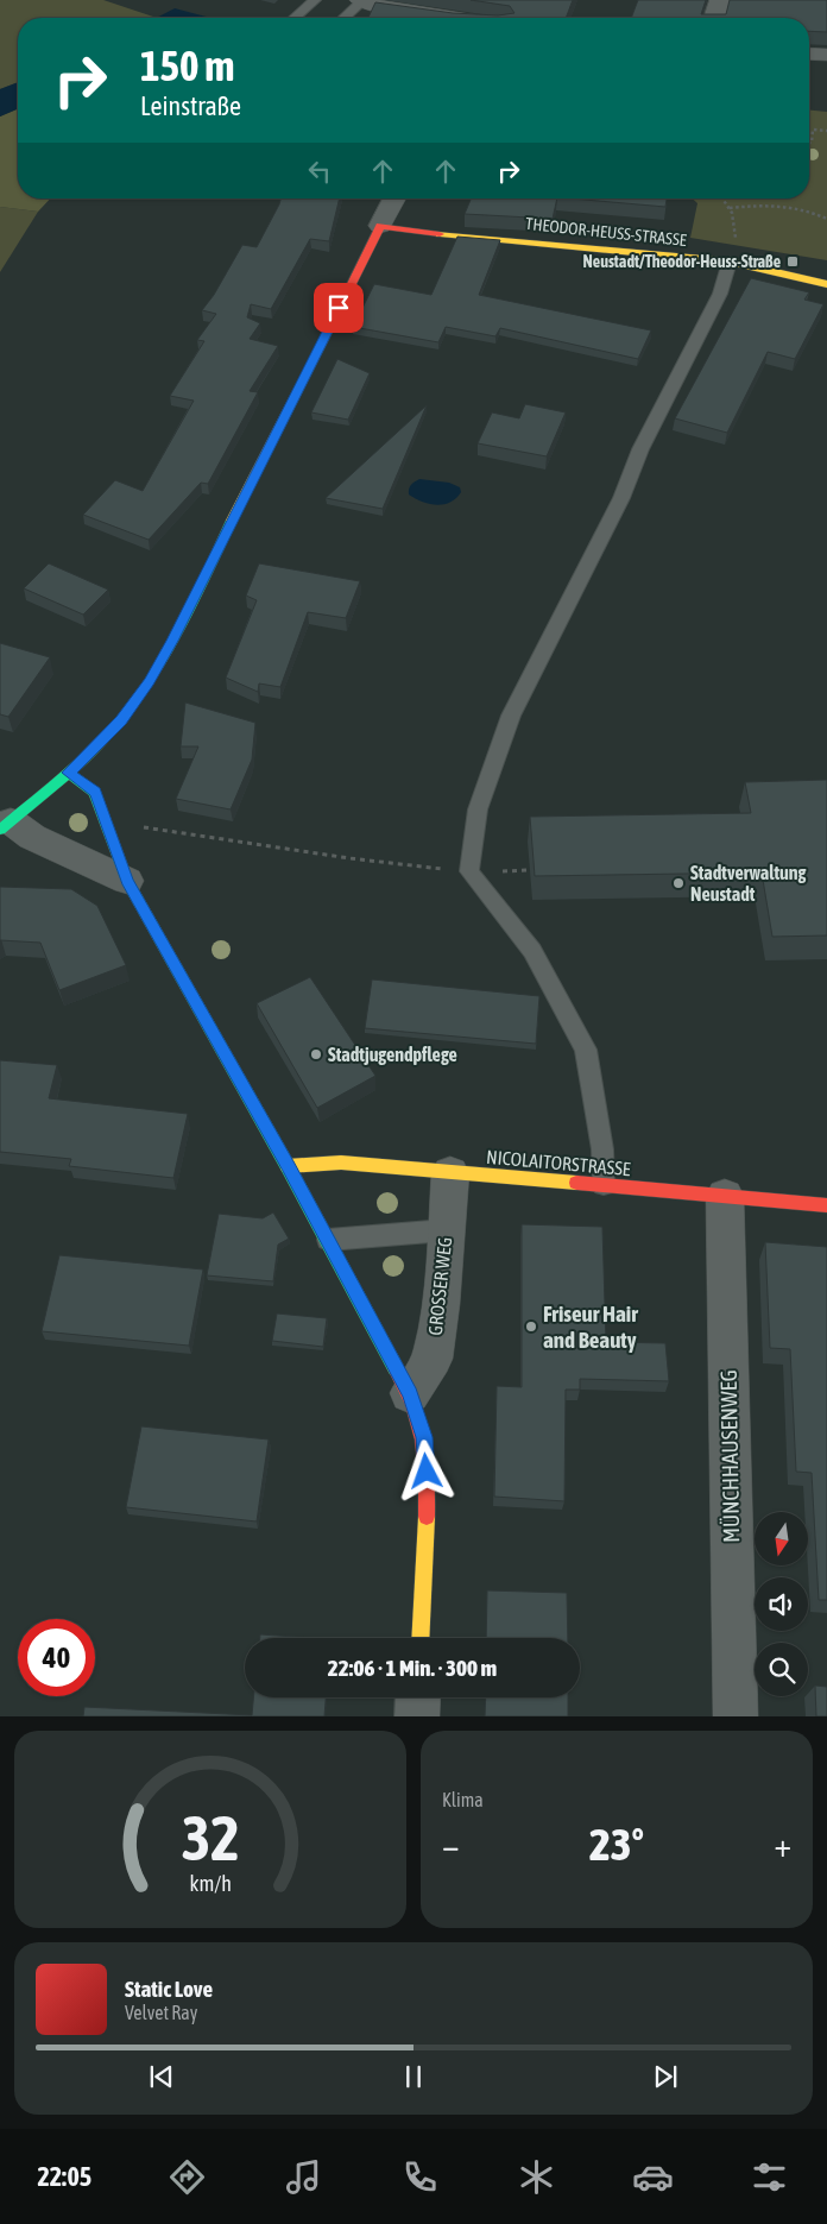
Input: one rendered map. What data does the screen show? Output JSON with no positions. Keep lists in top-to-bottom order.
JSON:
{
  "streets": {
    "street": [
      "THEODOR-HEUSS-STRASSE",
      "NICOLAITORSTRASSE",
      "GROSSER WEG",
      "MÜNCHHAUSENWEG"
    ]
  },
  "crossings": [
    ["NICOLAITORSTRASSE", "GROSSER WEG"],
    ["NICOLAITORSTRASSE", "MÜNCHHAUSENWEG"]
  ],
  "places": {
    "transit": ["Neustadt/Theodor-Heuss-Straße"],
    "other": ["Stadtverwaltung Neustadt", "Stadtjugendpflege", "Friseur Hair and Beauty"]
  },
  "north": "bottom",
  "page": {
    "turn": ["150 m", "Leinstraße"],
    "limit": "40",
    "trip": "22:06 · 1 Min. · 300 m",
    "tile": "Klima",
    "heat": ["−", "23°", "+"],
    "song": ["Static Love", "Velvet Ray"],
    "tabs": "22:05",
    "gauge": ["32", "km/h"]
  }
}
